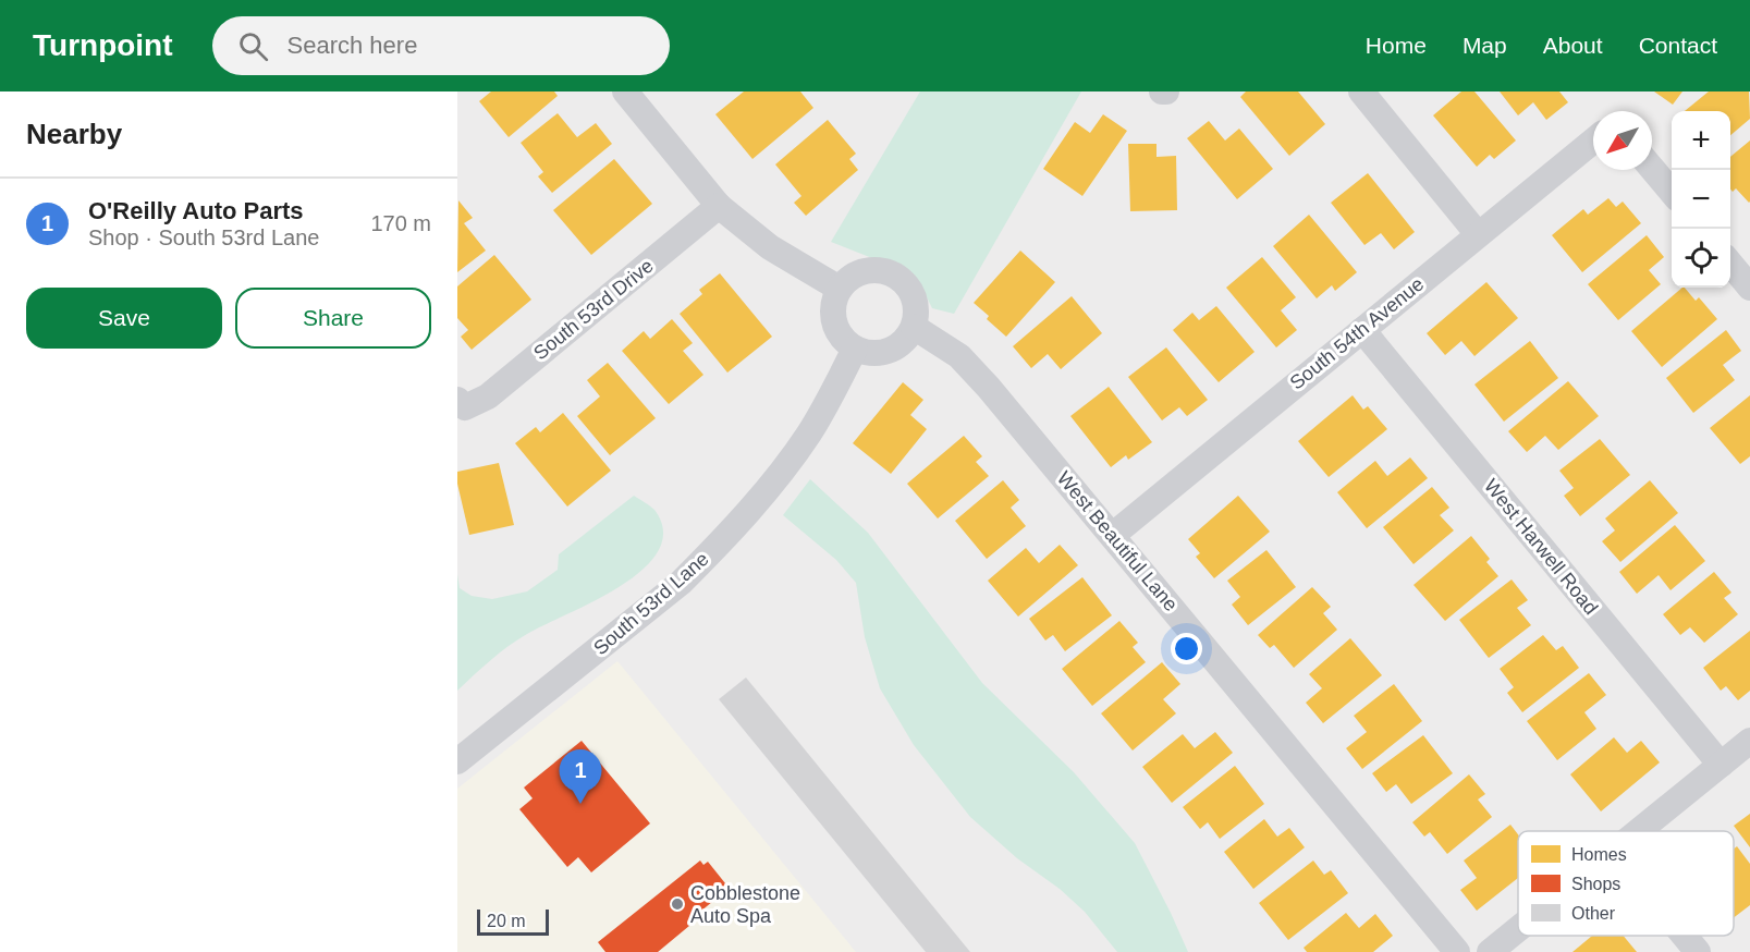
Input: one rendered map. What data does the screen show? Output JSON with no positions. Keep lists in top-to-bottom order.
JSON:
{
  "streets": {
    "street": [
      "South 53rd Drive",
      "South 54th Avenue",
      "West Beautiful Lane",
      "West Harwell Road",
      "South 53rd Lane"
    ]
  },
  "crossings": [
    ["South 54th Avenue", "West Beautiful Lane"],
    ["South 54th Avenue", "West Harwell Road"],
    ["West Beautiful Lane", "South 53rd Lane"]
  ],
  "places": ["Cobblestone Auto Spa"],
  "legend": ["Homes", "Shops", "Other"],
  "scale_bar": "20 m",
  "north": "bottom left",
  "page": {
    "header": "Turnpoint",
    "search": "Search here",
    "nav": [
      "Home",
      "Map",
      "About",
      "Contact"
    ],
    "heading": "Nearby",
    "map_buttons": ["+", "−"],
    "list": [
      {
        "mark": "1",
        "name": "O'Reilly Auto Parts",
        "note": "Shop · South 53rd Lane",
        "value": "170 m"
      }
    ],
    "buttons": ["Save", "Share"],
    "pins": "1",
    "scale": "20 m"
  }
}
